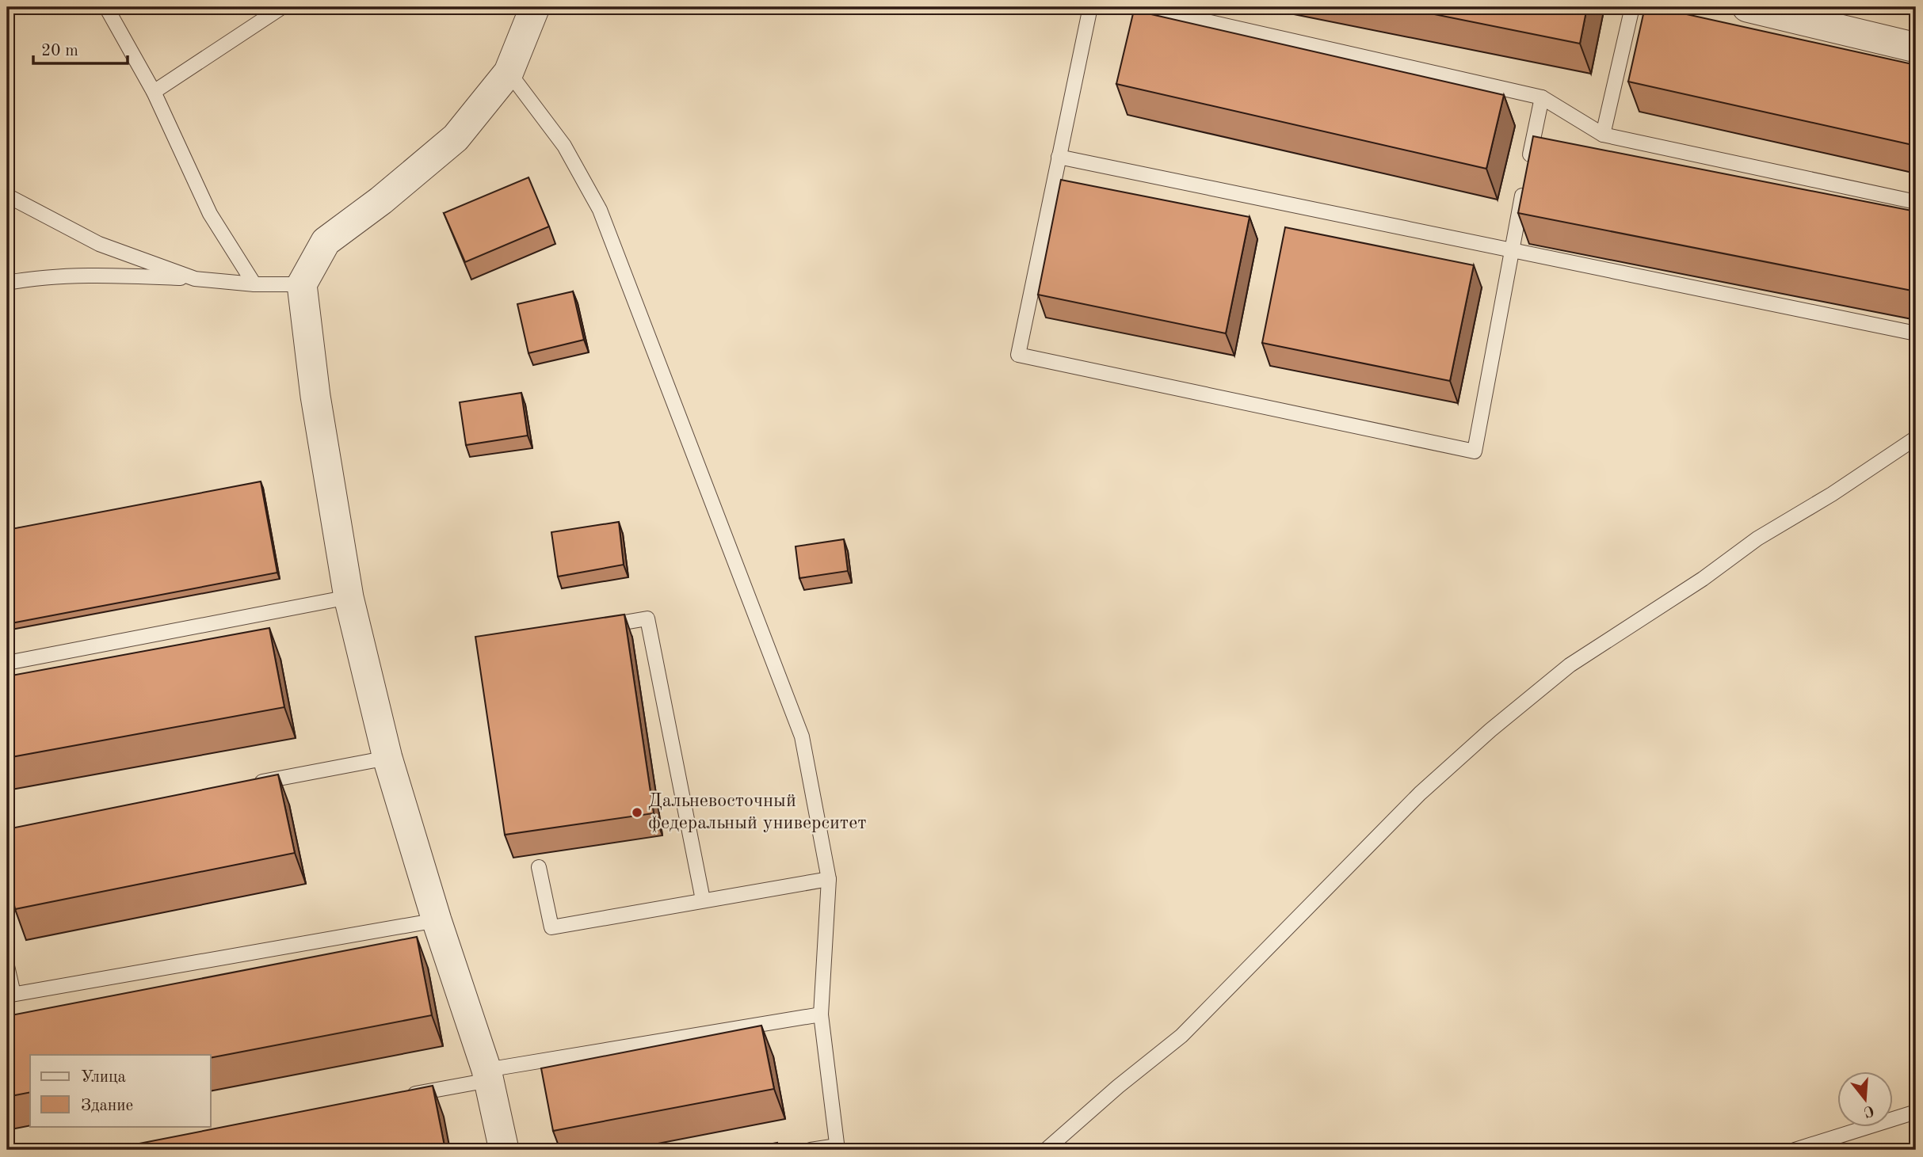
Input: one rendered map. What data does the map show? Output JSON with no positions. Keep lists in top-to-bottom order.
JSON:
{
  "places": ["Дальневосточный федеральный университет"],
  "legend": ["Улица", "Здание"],
  "scale_bar": "20 m",
  "north": "bottom"
}
